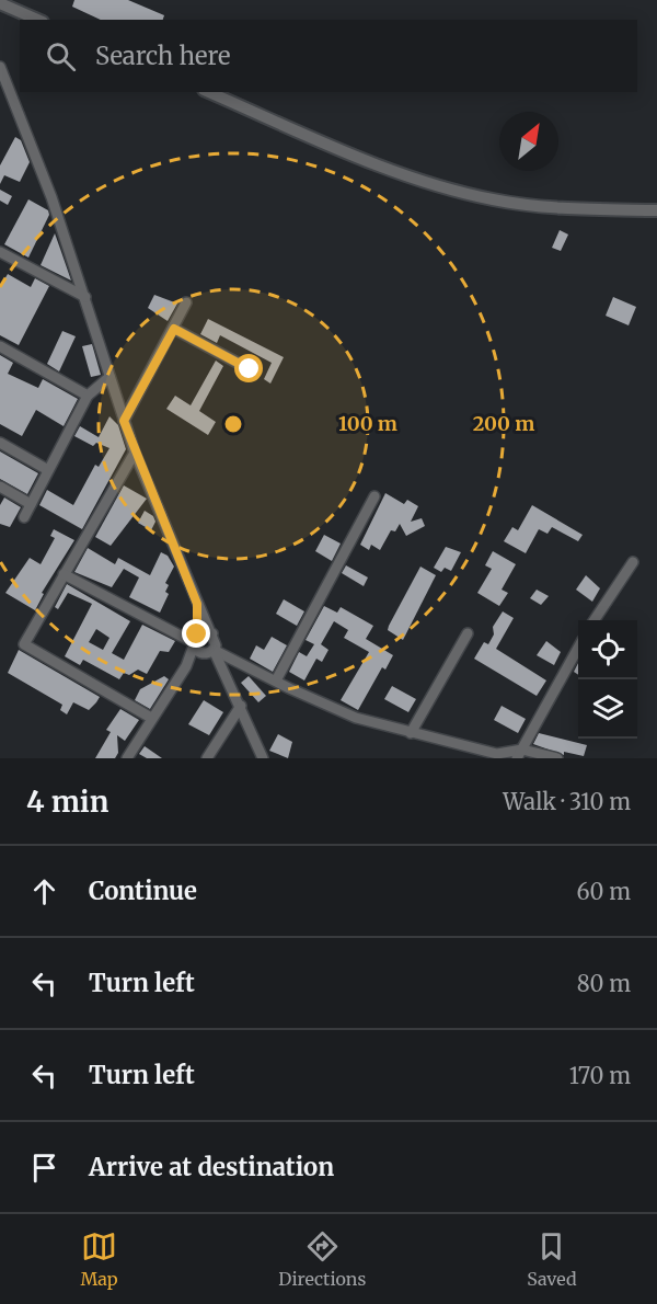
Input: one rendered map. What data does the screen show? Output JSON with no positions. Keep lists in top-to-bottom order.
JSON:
{
  "north": "top right",
  "page": {
    "search": "Search here",
    "heading": ["4 min", "Walk · 310 m"],
    "list": [
      ["Continue", "60 m"],
      ["Turn left", "80 m"],
      ["Turn left", "170 m"],
      "Arrive at destination"
    ],
    "nav": ["Map", "Directions", "Saved"]
  },
  "rings": ["100 m", "200 m"]
}
